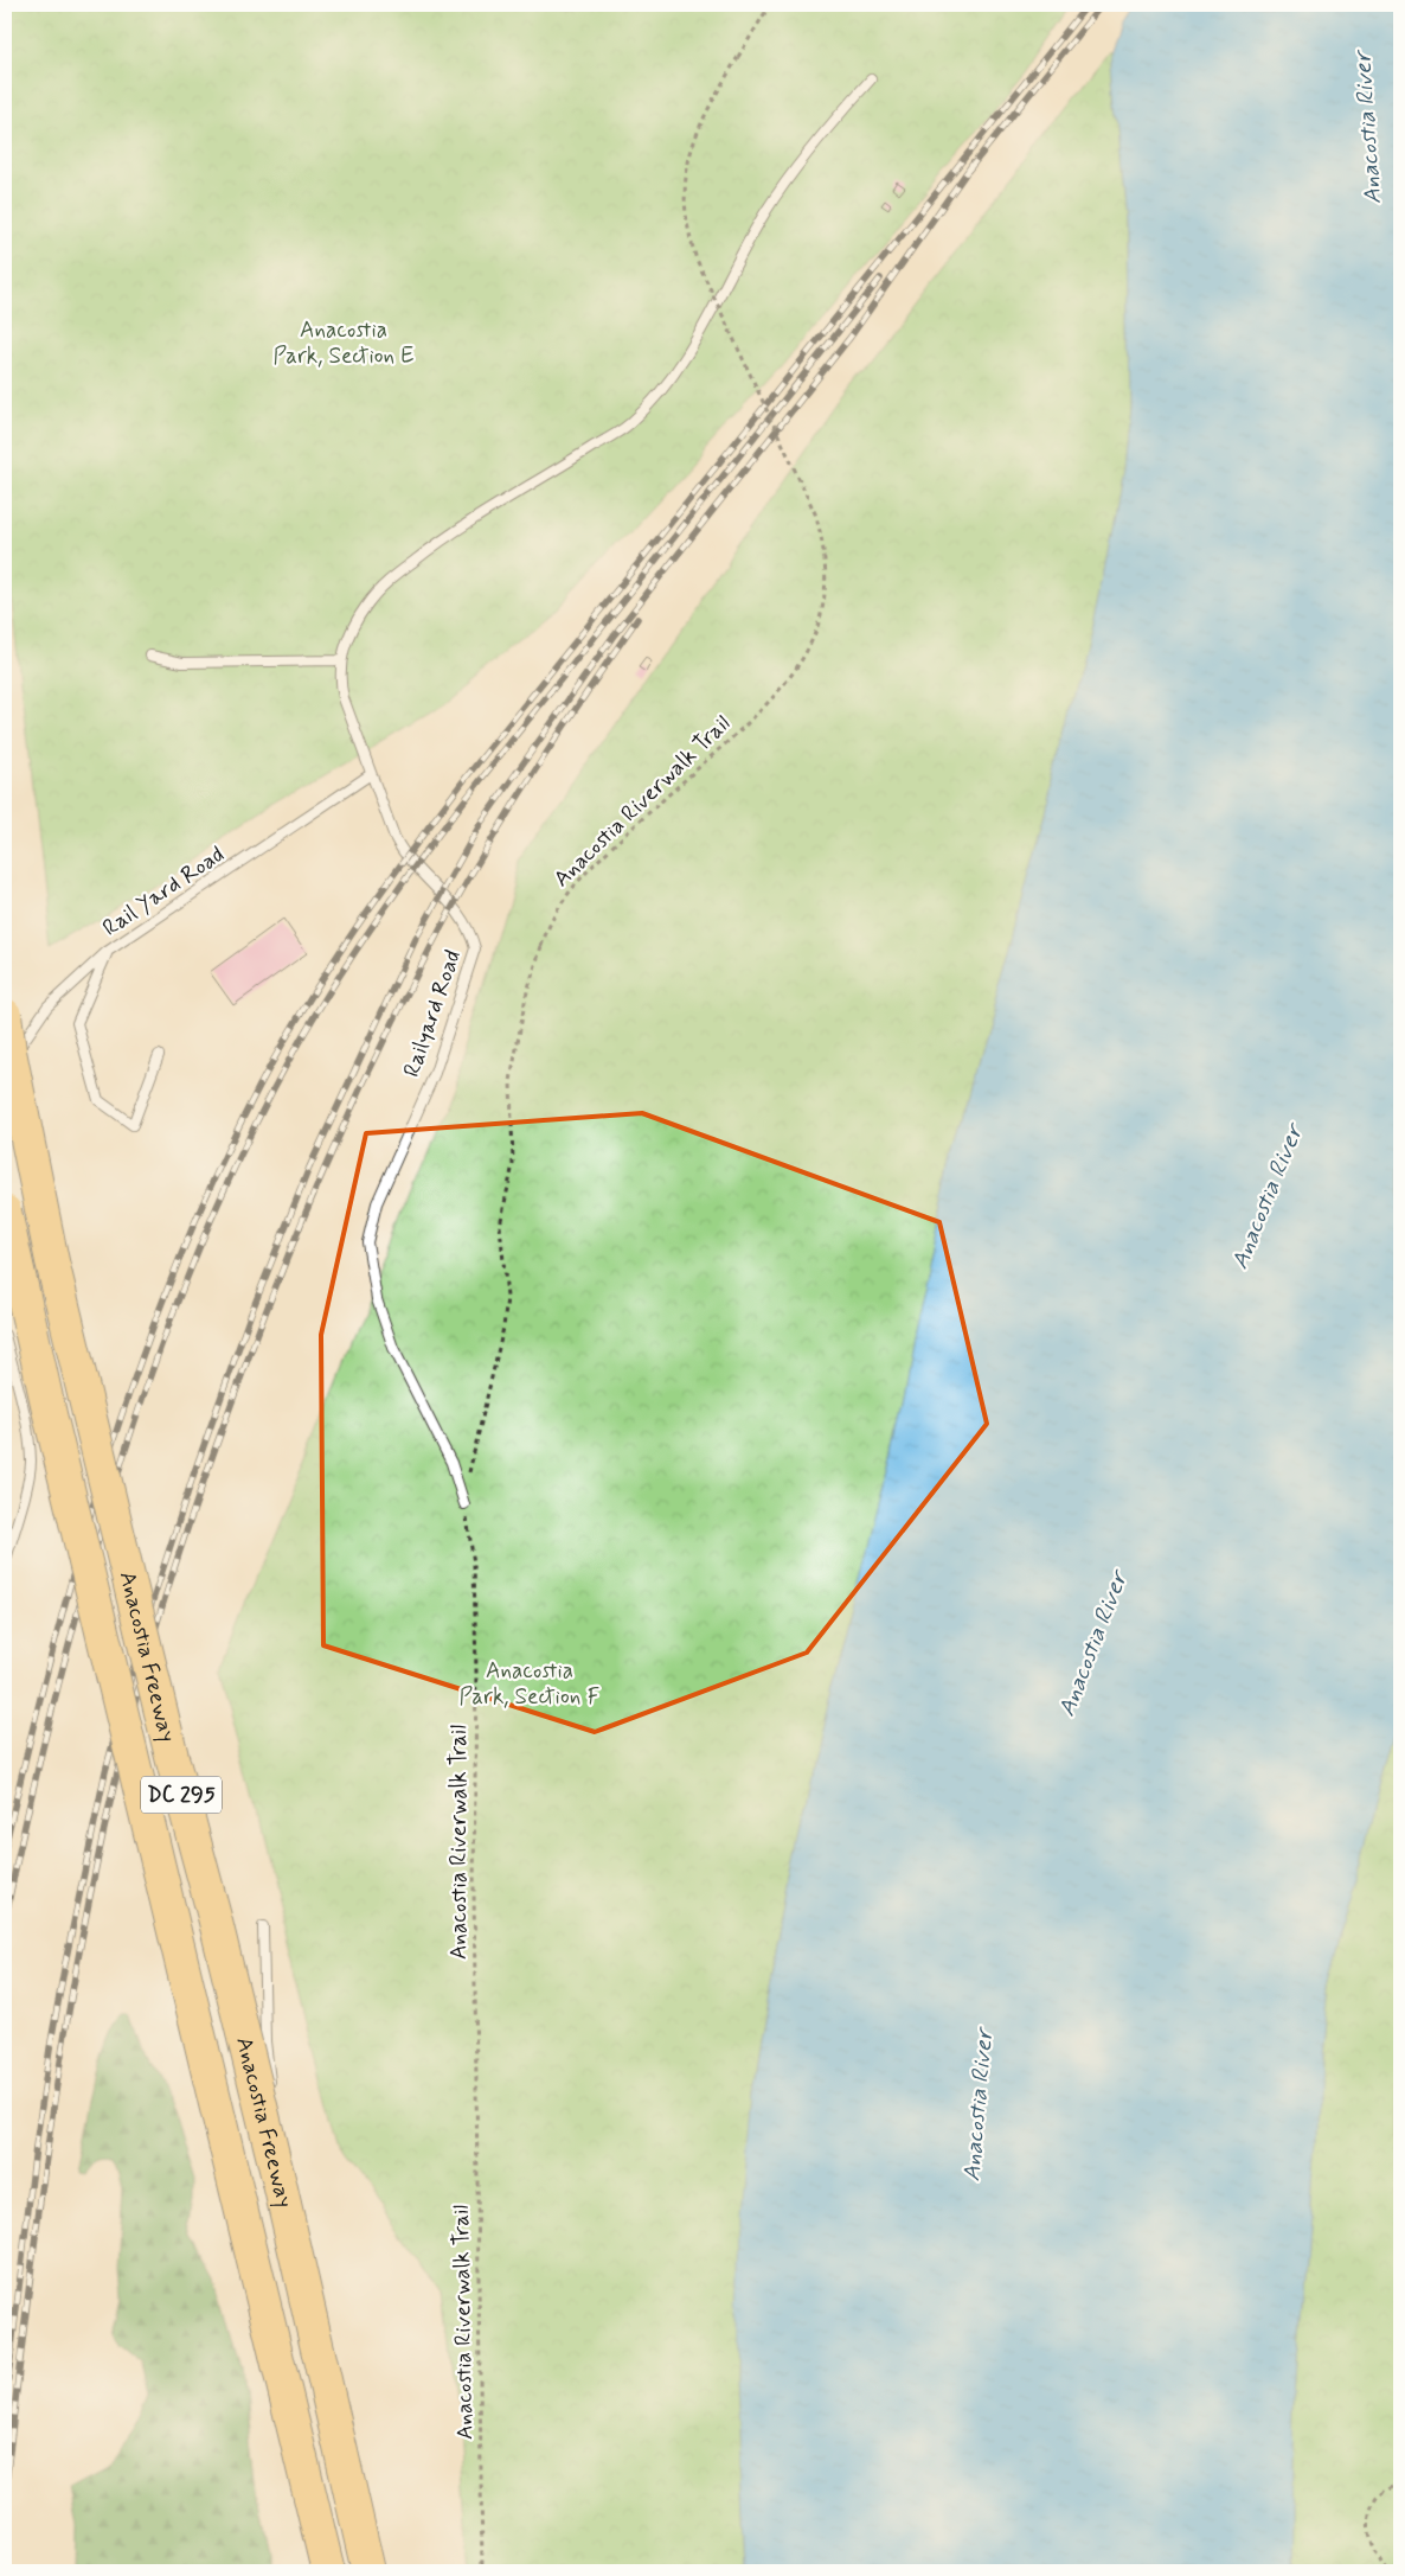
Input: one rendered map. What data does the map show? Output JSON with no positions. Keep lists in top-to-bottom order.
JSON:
{
  "streets": {
    "highway": ["Anacostia Freeway", "DC 295"],
    "lane": ["Rail Yard Road", "Railyard Road"],
    "path": ["Anacostia Riverwalk Trail"]
  },
  "crossings": [
    ["Anacostia Riverwalk Trail", "Railyard Road"],
    ["Rail Yard Road", "Railyard Road"]
  ],
  "water": ["Anacostia River"],
  "parks": ["Anacostia Park, Section E", "Anacostia Park, Section F"]
}
